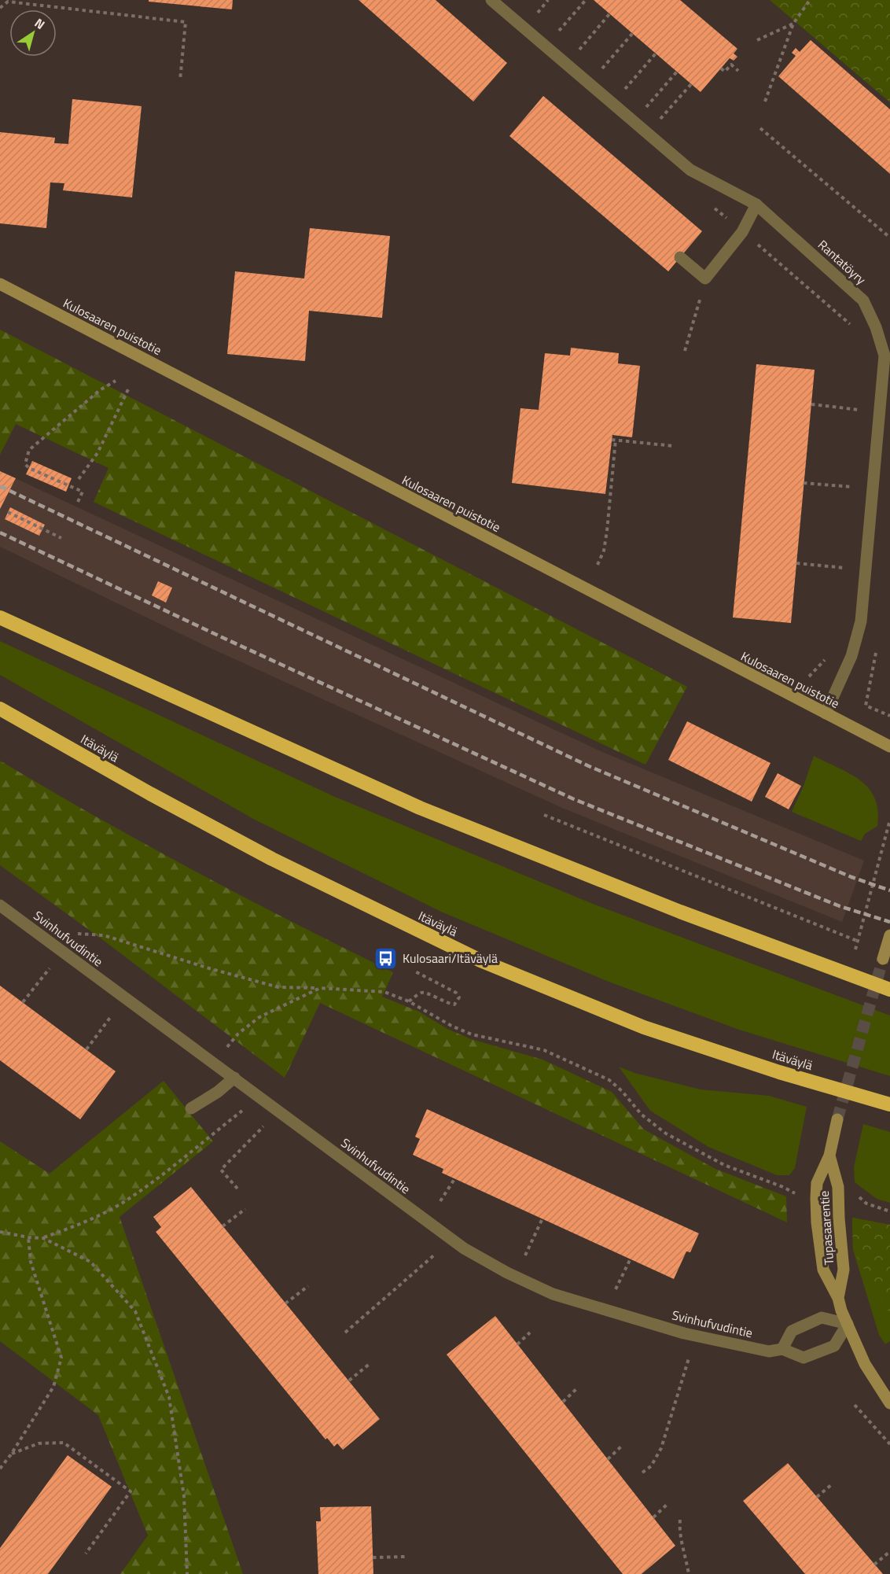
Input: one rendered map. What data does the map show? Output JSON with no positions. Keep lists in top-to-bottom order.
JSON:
{
  "streets": {
    "highway": ["Itäväylä"],
    "street": [
      "Rantatöyry",
      "Kulosaaren puistotie",
      "Svinhufvudintie",
      "Tupasaarentie"
    ]
  },
  "crossings": [
    ["Rantatöyry", "Kulosaaren puistotie"],
    ["Svinhufvudintie", "Tupasaarentie"]
  ],
  "places": {
    "bus stop": ["Kulosaari/Itäväylä"]
  },
  "north": "top right"
}
